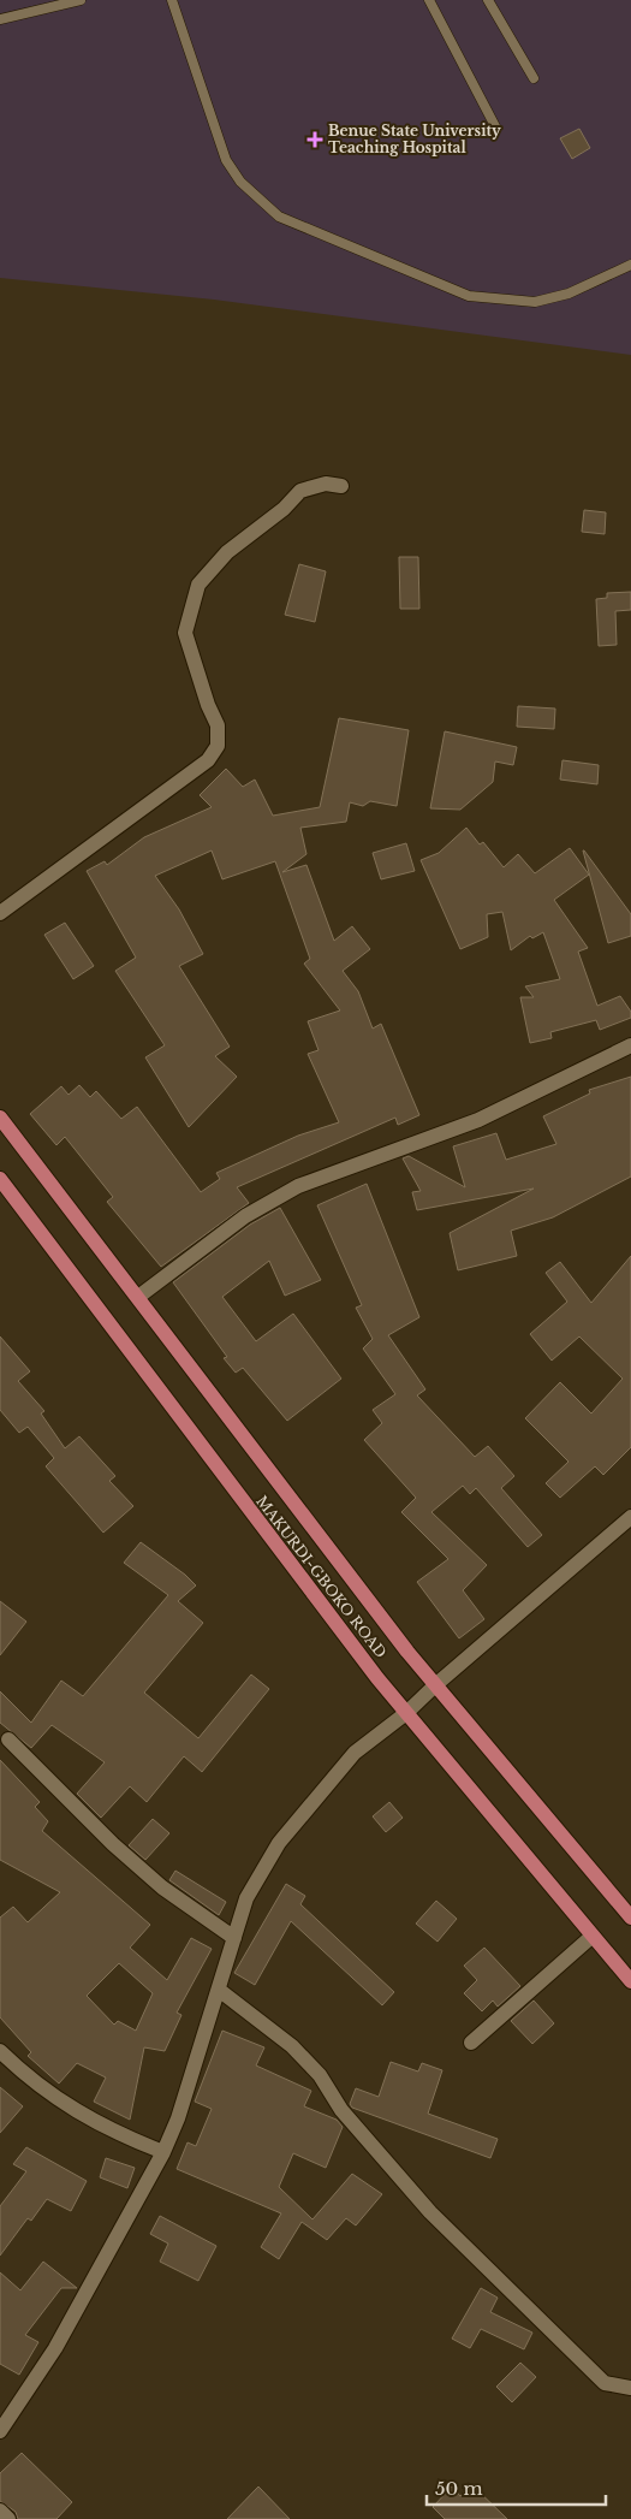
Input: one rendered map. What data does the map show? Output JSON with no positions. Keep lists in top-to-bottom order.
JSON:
{
  "streets": {
    "main road": ["MAKURDI-GBOKO ROAD"]
  },
  "places": {
    "health": ["Benue State University Teaching Hospital"]
  },
  "scale_bar": "50 m"
}
